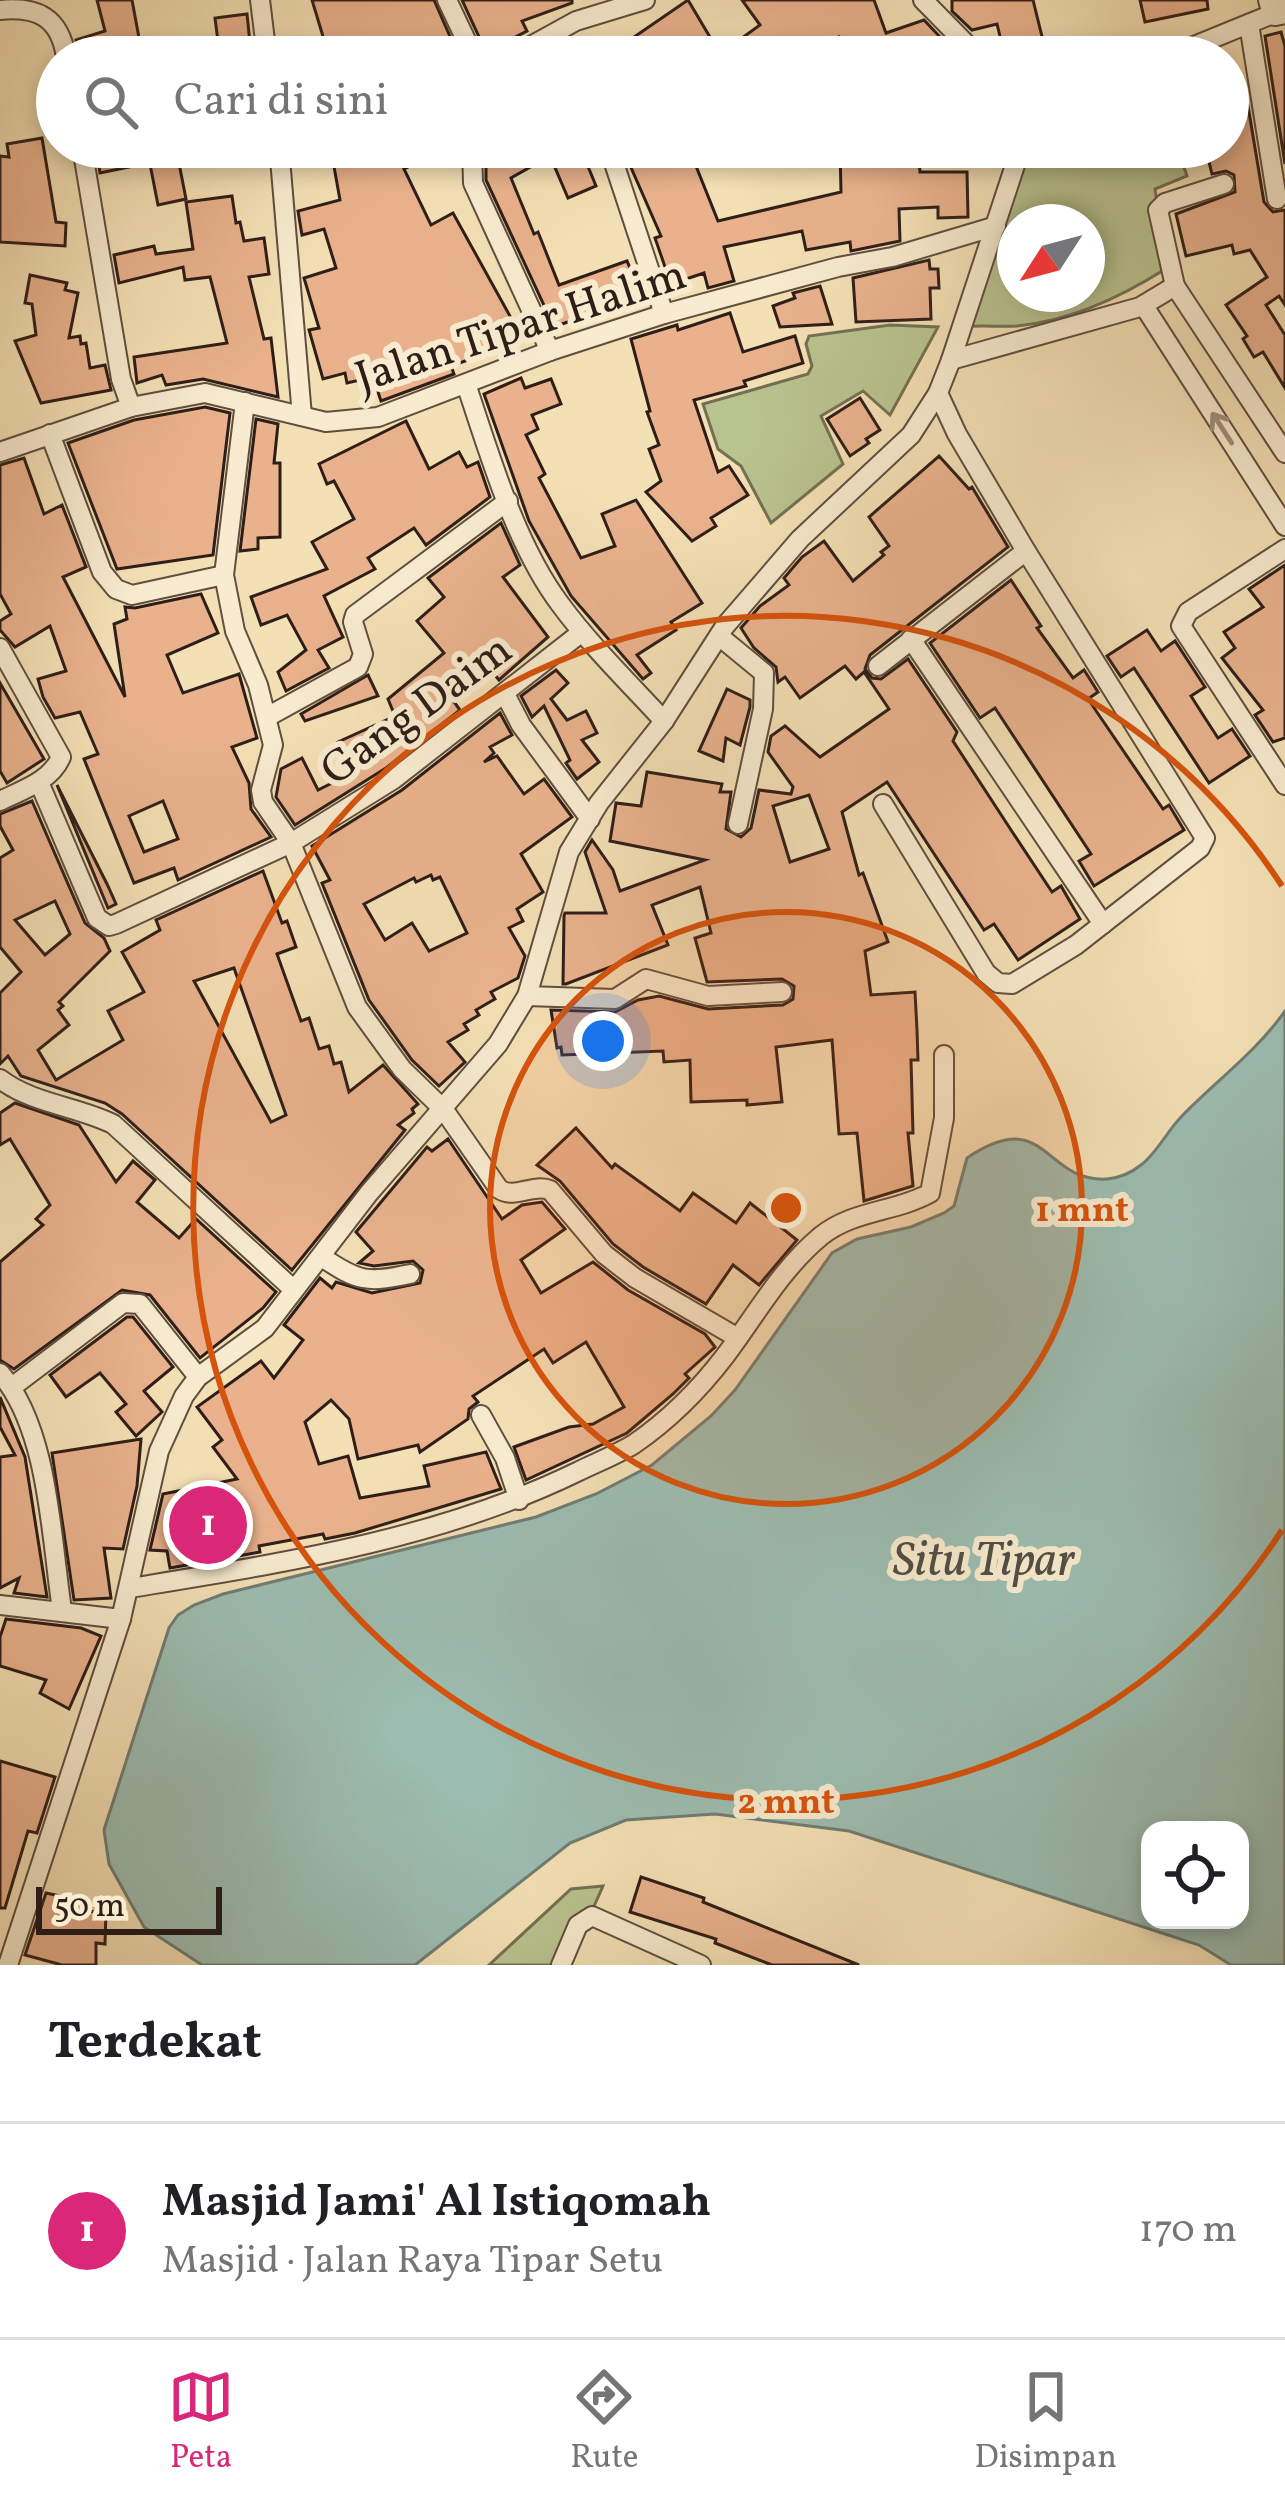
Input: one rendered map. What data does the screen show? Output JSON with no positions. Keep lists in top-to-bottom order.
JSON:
{
  "streets": {
    "street": ["Jalan Tipar Halim", "Gang Daim"]
  },
  "water": ["Situ Tipar"],
  "scale_bar": "50 m",
  "north": "bottom left",
  "page": {
    "search": "Cari di sini",
    "pins": "1",
    "scale": "50 m",
    "heading": "Terdekat",
    "list": [
      {
        "mark": "1",
        "name": "Masjid Jami' Al Istiqomah",
        "note": "Masjid · Jalan Raya Tipar Setu",
        "value": "170 m"
      }
    ],
    "nav": ["Peta", "Rute", "Disimpan"]
  },
  "rings": ["1 mnt", "2 mnt"]
}
